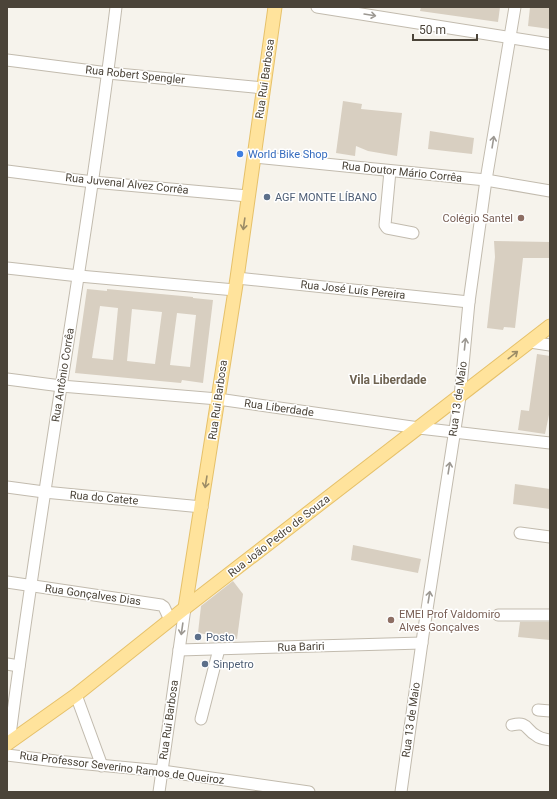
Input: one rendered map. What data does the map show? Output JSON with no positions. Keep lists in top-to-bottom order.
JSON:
{
  "streets": {
    "main road": ["Rua Rui Barbosa", "Rua João Pedro de Souza"],
    "street": [
      "Rua Robert Spengler",
      "Rua Doutor Mário Corrêa",
      "Rua Juvenal Alvez Corrêa",
      "Rua José Luís Pereira",
      "Rua Antônio Corrêa",
      "Rua 13 de Maio",
      "Rua Liberdade",
      "Rua do Catete",
      "Rua Gonçalves Dias",
      "Rua Bariri",
      "Rua Professor Severino Ramos de Queiroz"
    ]
  },
  "crossings": [
    ["Rua Robert Spengler", "Rua Rui Barbosa"],
    ["Rua Robert Spengler", "Rua Antônio Corrêa"],
    ["Rua Rui Barbosa", "Rua Doutor Mário Corrêa"],
    ["Rua Rui Barbosa", "Rua Juvenal Alvez Corrêa"],
    ["Rua Rui Barbosa", "Rua José Luís Pereira"],
    ["Rua Rui Barbosa", "Rua Liberdade"],
    ["Rua Rui Barbosa", "Rua do Catete"],
    ["Rua Rui Barbosa", "Rua João Pedro de Souza"],
    ["Rua Rui Barbosa", "Rua Bariri"],
    ["Rua Rui Barbosa", "Rua Professor Severino Ramos de Queiroz"],
    ["Rua Doutor Mário Corrêa", "Rua 13 de Maio"],
    ["Rua Juvenal Alvez Corrêa", "Rua Antônio Corrêa"],
    ["Rua José Luís Pereira", "Rua Antônio Corrêa"],
    ["Rua José Luís Pereira", "Rua 13 de Maio"],
    ["Rua Antônio Corrêa", "Rua Liberdade"],
    ["Rua Antônio Corrêa", "Rua do Catete"],
    ["Rua Antônio Corrêa", "Rua João Pedro de Souza"],
    ["Rua Antônio Corrêa", "Rua Gonçalves Dias"],
    ["Rua Antônio Corrêa", "Rua Professor Severino Ramos de Queiroz"],
    ["Rua 13 de Maio", "Rua Liberdade"],
    ["Rua 13 de Maio", "Rua João Pedro de Souza"],
    ["Rua 13 de Maio", "Rua Bariri"],
    ["Rua Liberdade", "Rua João Pedro de Souza"],
    ["Rua João Pedro de Souza", "Rua Gonçalves Dias"],
    ["Rua João Pedro de Souza", "Rua Professor Severino Ramos de Queiroz"]
  ],
  "one_way": ["Rua 13 de Maio"],
  "districts": ["Vila Liberdade"],
  "places": [
    "World Bike Shop",
    "AGF MONTE LÍBANO",
    "Colégio Santel",
    "EMEI Prof Valdomiro Alves Gonçalves",
    "Posto",
    "Sinpetro"
  ],
  "scale_bar": "50 m"
}
